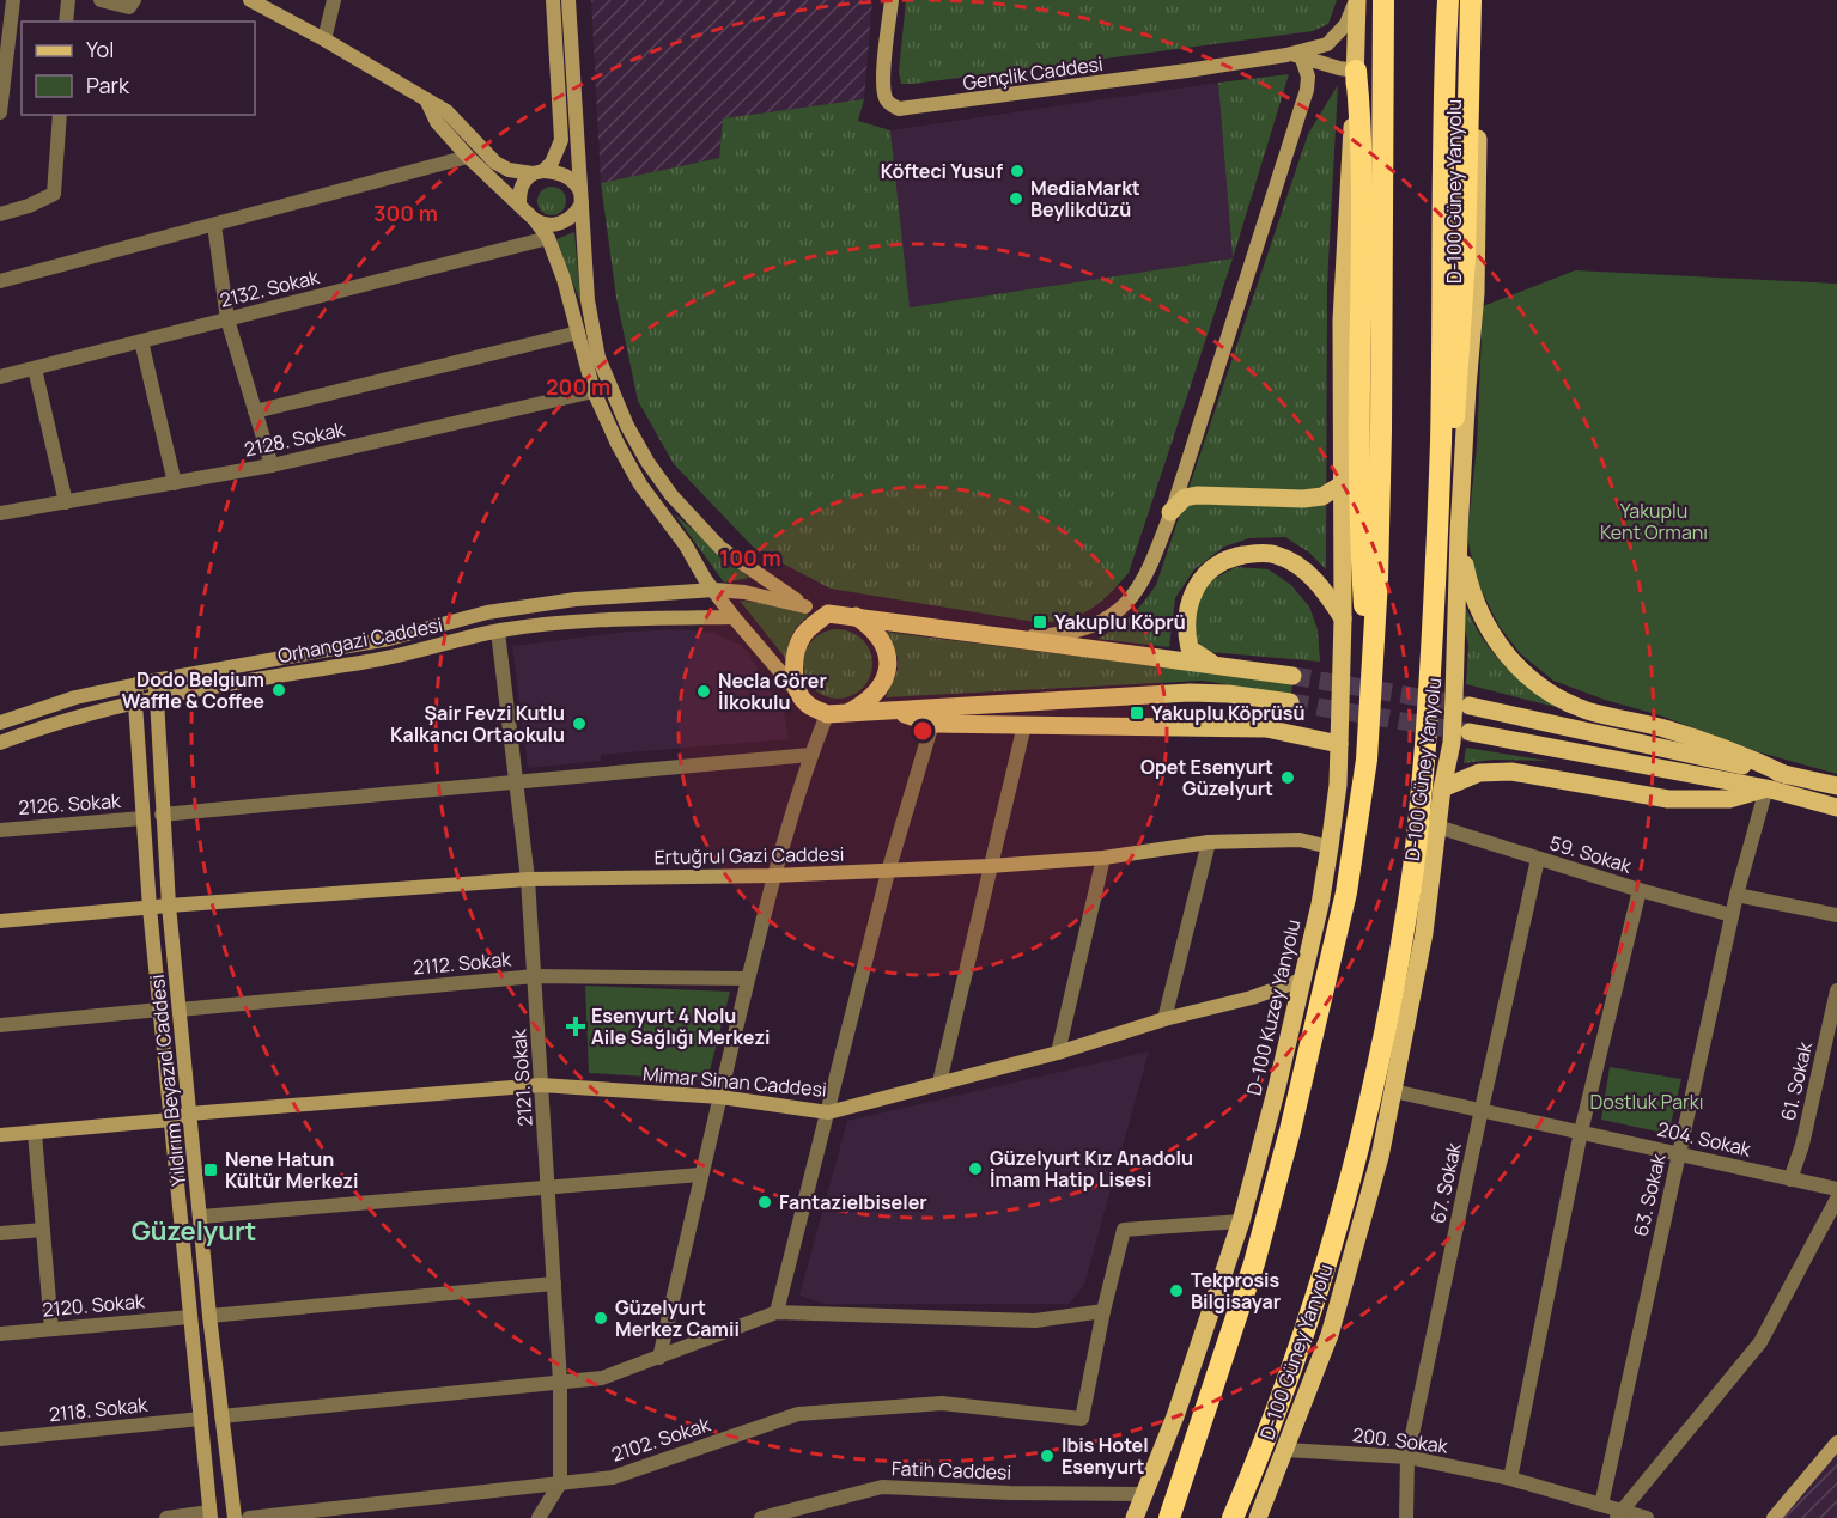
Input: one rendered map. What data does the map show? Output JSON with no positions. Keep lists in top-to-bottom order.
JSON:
{
  "streets": {
    "main road": [
      "Gençlik Caddesi",
      "D-100 Güney Yanyolu",
      "Orhangazi Caddesi",
      "Ertuğrul Gazi Caddesi",
      "D-100 Kuzey Yanyolu",
      "Yıldırım Beyazıd Caddesi",
      "Mimar Sinan Caddesi"
    ],
    "street": [
      "2132. Sokak",
      "2128. Sokak",
      "2126. Sokak",
      "59. Sokak",
      "2112. Sokak",
      "2121. Sokak",
      "61. Sokak",
      "204. Sokak",
      "67. Sokak",
      "63. Sokak",
      "2120. Sokak",
      "2118. Sokak",
      "2102. Sokak",
      "200. Sokak",
      "Fatih Caddesi"
    ]
  },
  "crossings": [
    ["D-100 Güney Yanyolu", "59. Sokak"],
    ["D-100 Güney Yanyolu", "204. Sokak"],
    ["D-100 Güney Yanyolu", "200. Sokak"],
    ["Orhangazi Caddesi", "2121. Sokak"],
    ["Orhangazi Caddesi", "Yıldırım Beyazıd Caddesi"],
    ["2126. Sokak", "Yıldırım Beyazıd Caddesi"],
    ["59. Sokak", "67. Sokak"],
    ["59. Sokak", "63. Sokak"],
    ["Ertuğrul Gazi Caddesi", "D-100 Kuzey Yanyolu"],
    ["Ertuğrul Gazi Caddesi", "2121. Sokak"],
    ["Ertuğrul Gazi Caddesi", "Yıldırım Beyazıd Caddesi"],
    ["2112. Sokak", "2121. Sokak"],
    ["2112. Sokak", "Yıldırım Beyazıd Caddesi"],
    ["D-100 Kuzey Yanyolu", "Mimar Sinan Caddesi"],
    ["D-100 Kuzey Yanyolu", "Fatih Caddesi"],
    ["2121. Sokak", "Mimar Sinan Caddesi"],
    ["2121. Sokak", "2102. Sokak"],
    ["Yıldırım Beyazıd Caddesi", "Mimar Sinan Caddesi"],
    ["Yıldırım Beyazıd Caddesi", "2120. Sokak"],
    ["Yıldırım Beyazıd Caddesi", "2118. Sokak"],
    ["61. Sokak", "204. Sokak"],
    ["204. Sokak", "67. Sokak"],
    ["204. Sokak", "63. Sokak"],
    ["67. Sokak", "200. Sokak"],
    ["63. Sokak", "200. Sokak"]
  ],
  "districts": ["Güzelyurt"],
  "parks": ["Yakuplu Kent Ormanı", "Dostluk Parkı"],
  "places": {
    "other": [
      "Köfteci Yusuf",
      "MediaMarkt Beylikdüzü",
      "Dodo Belgium Waffle & Coffee",
      "Necla Görer İlkokulu",
      "Şair Fevzi Kutlu Kalkancı Ortaokulu",
      "Opet Esenyurt Güzelyurt",
      "Güzelyurt Kız Anadolu İmam Hatip Lisesi",
      "Fantazielbiseler",
      "Tekprosis Bilgisayar",
      "Güzelyurt Merkez Camii",
      "Ibis Hotel Esenyurt"
    ],
    "transit": ["Yakuplu Köprü", "Yakuplu Köprüsü", "Nene Hatun Kültür Merkezi"],
    "health": ["Esenyurt 4 Nolu Aile Sağlığı Merkezi"]
  },
  "legend": ["Yol", "Park"],
  "rings": ["300 m", "200 m", "100 m"]
}
